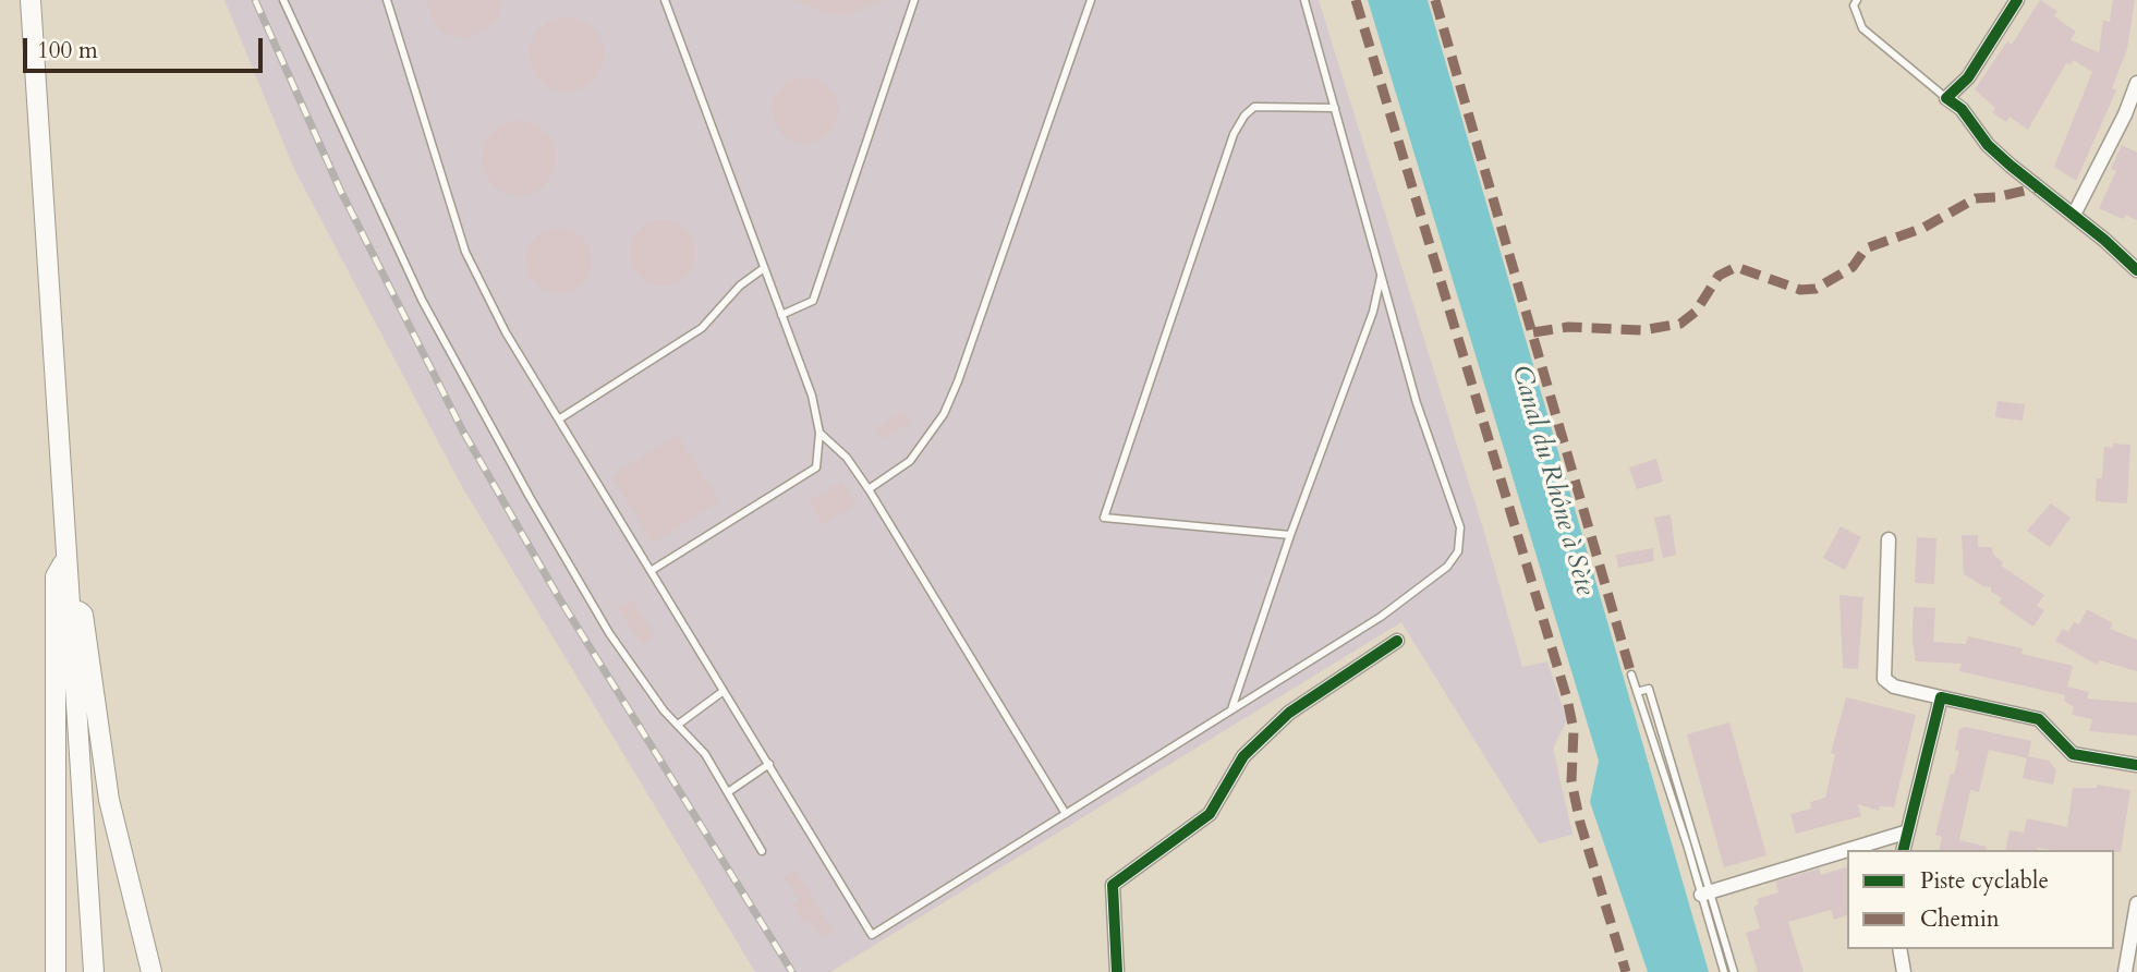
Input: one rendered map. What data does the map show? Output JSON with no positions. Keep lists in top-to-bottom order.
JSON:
{
  "water": ["Canal du Rhône à Sète"],
  "legend": ["Piste cyclable", "Chemin"],
  "scale_bar": "100 m"
}
